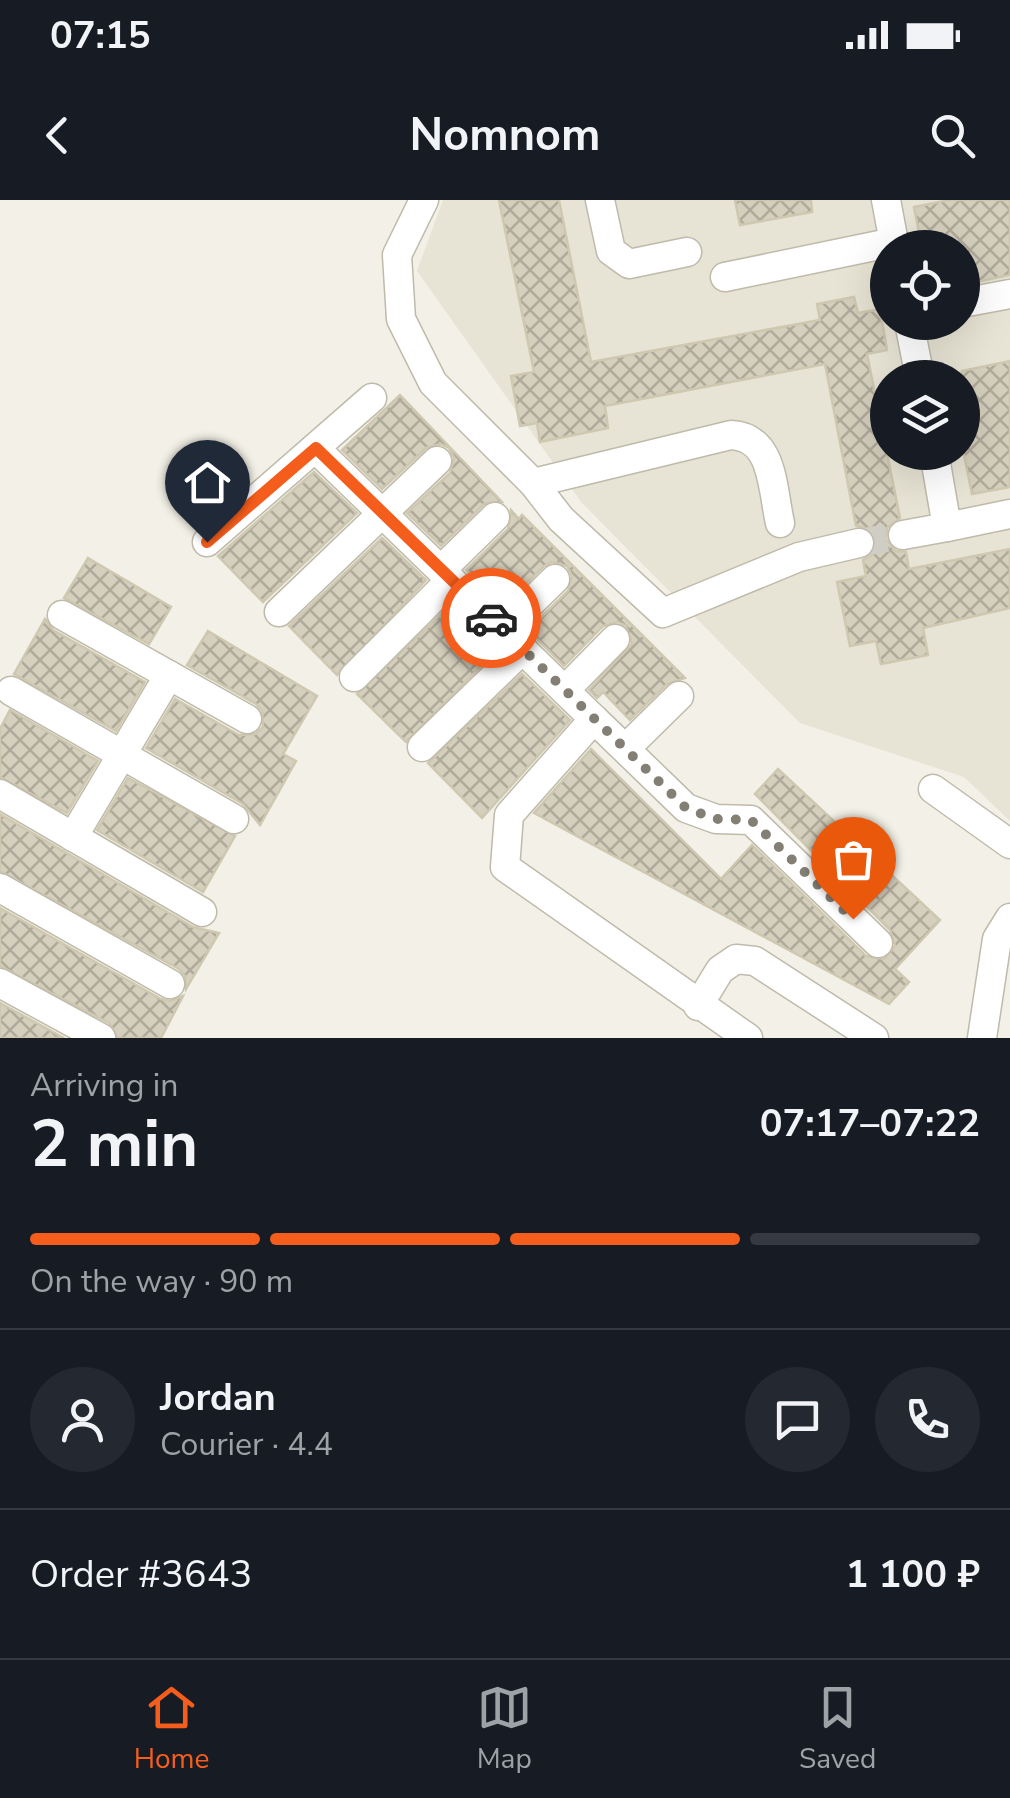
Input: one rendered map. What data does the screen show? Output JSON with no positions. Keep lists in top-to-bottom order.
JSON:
{
  "page": {
    "status": "07:15",
    "header": "Nomnom",
    "heading": ["2 min", "Arriving in", "07:17–07:22"],
    "panel": [
      "Jordan",
      "Courier · 4.4",
      "Order #3643",
      "1 100 ₽"
    ],
    "bar": "On the way · 90 m",
    "tabs": ["Home", "Map", "Saved"]
  }
}
